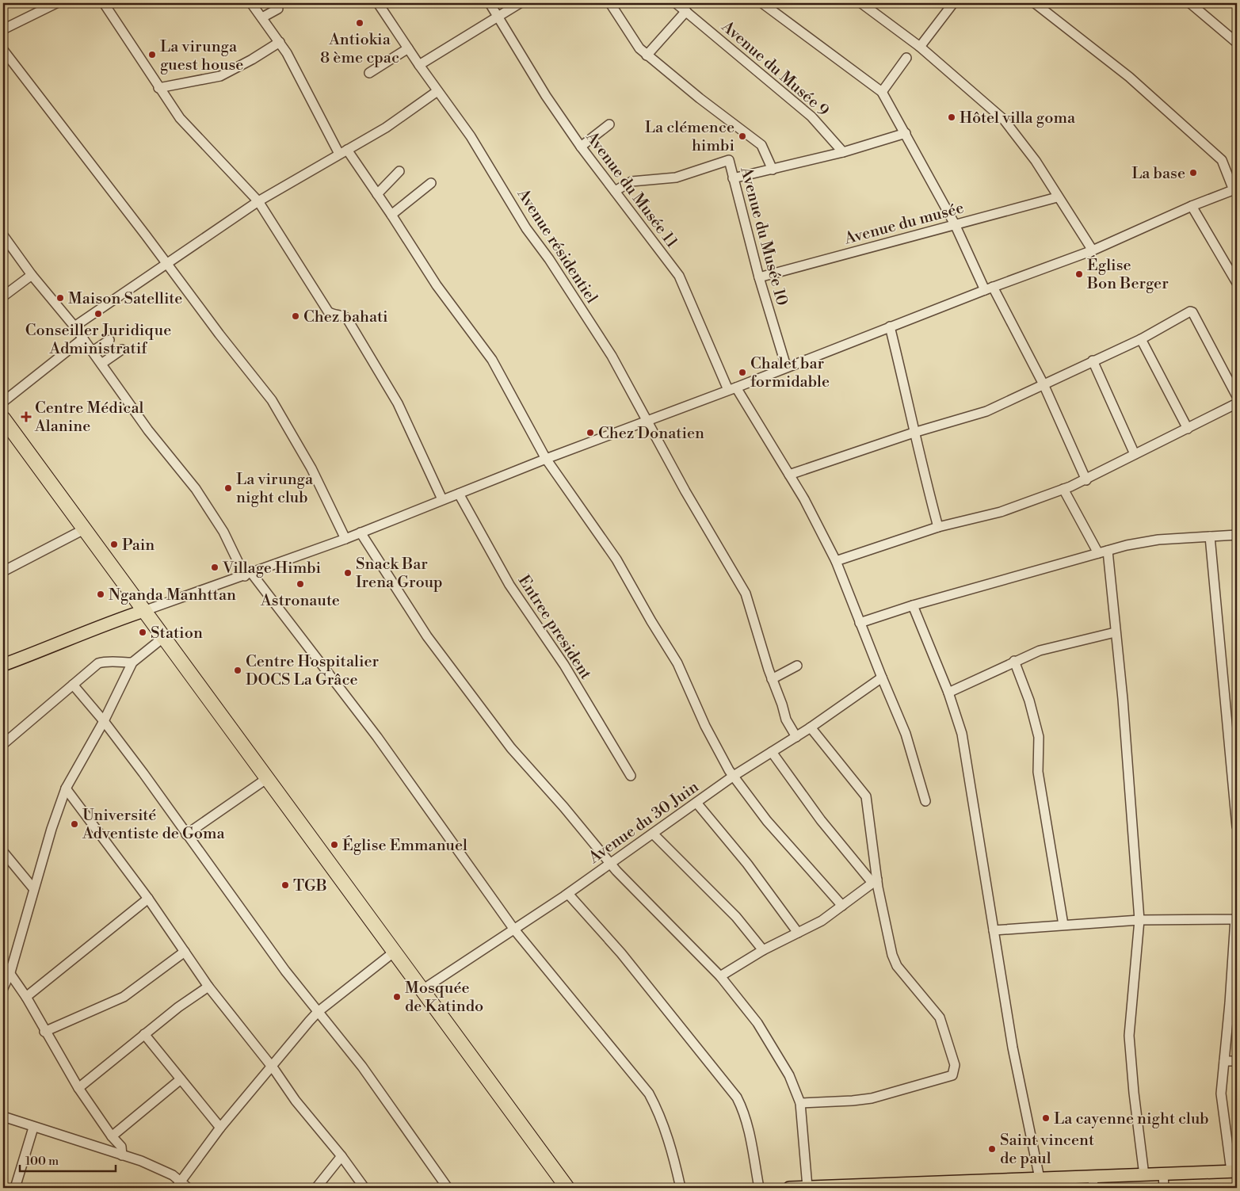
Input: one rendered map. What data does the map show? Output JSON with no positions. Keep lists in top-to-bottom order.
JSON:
{
  "streets": {
    "street": [
      "Avenue du Musée 9",
      "Avenue du Musée 11",
      "Avenue du musée",
      "Avenue du Musée 10",
      "Avenue résidentiel",
      "Entree president",
      "Avenue du 30 Juin"
    ]
  },
  "crossings": [
    ["Avenue du Musée 11", "Avenue du Musée 10"],
    ["Avenue du Musée 11", "Avenue du 30 Juin"],
    ["Avenue du musée", "Avenue du Musée 10"],
    ["Avenue résidentiel", "Avenue du 30 Juin"]
  ],
  "places": {
    "other": [
      "Antiokia 8 ème cpac",
      "La virunga guest house",
      "Hôtel villa goma",
      "La clémence himbi",
      "La base",
      "Église Bon Berger",
      "Maison Satellite",
      "Conseiller Juridique Administratif",
      "Chez bahati",
      "Chalet bar formidable",
      "Chez Donatien",
      "La virunga night club",
      "Pain",
      "Village Himbi",
      "Snack Bar Irena Group",
      "Astronaute",
      "Nganda Manhttan",
      "Station",
      "Centre Hospitalier DOCS La Grâce",
      "Université Adventiste de Goma",
      "Église Emmanuel",
      "TGB",
      "Mosquée de Katindo",
      "La cayenne night club",
      "Saint vincent de paul"
    ],
    "health": ["Centre Médical Alanine"]
  },
  "scale_bar": "100 m"
}
